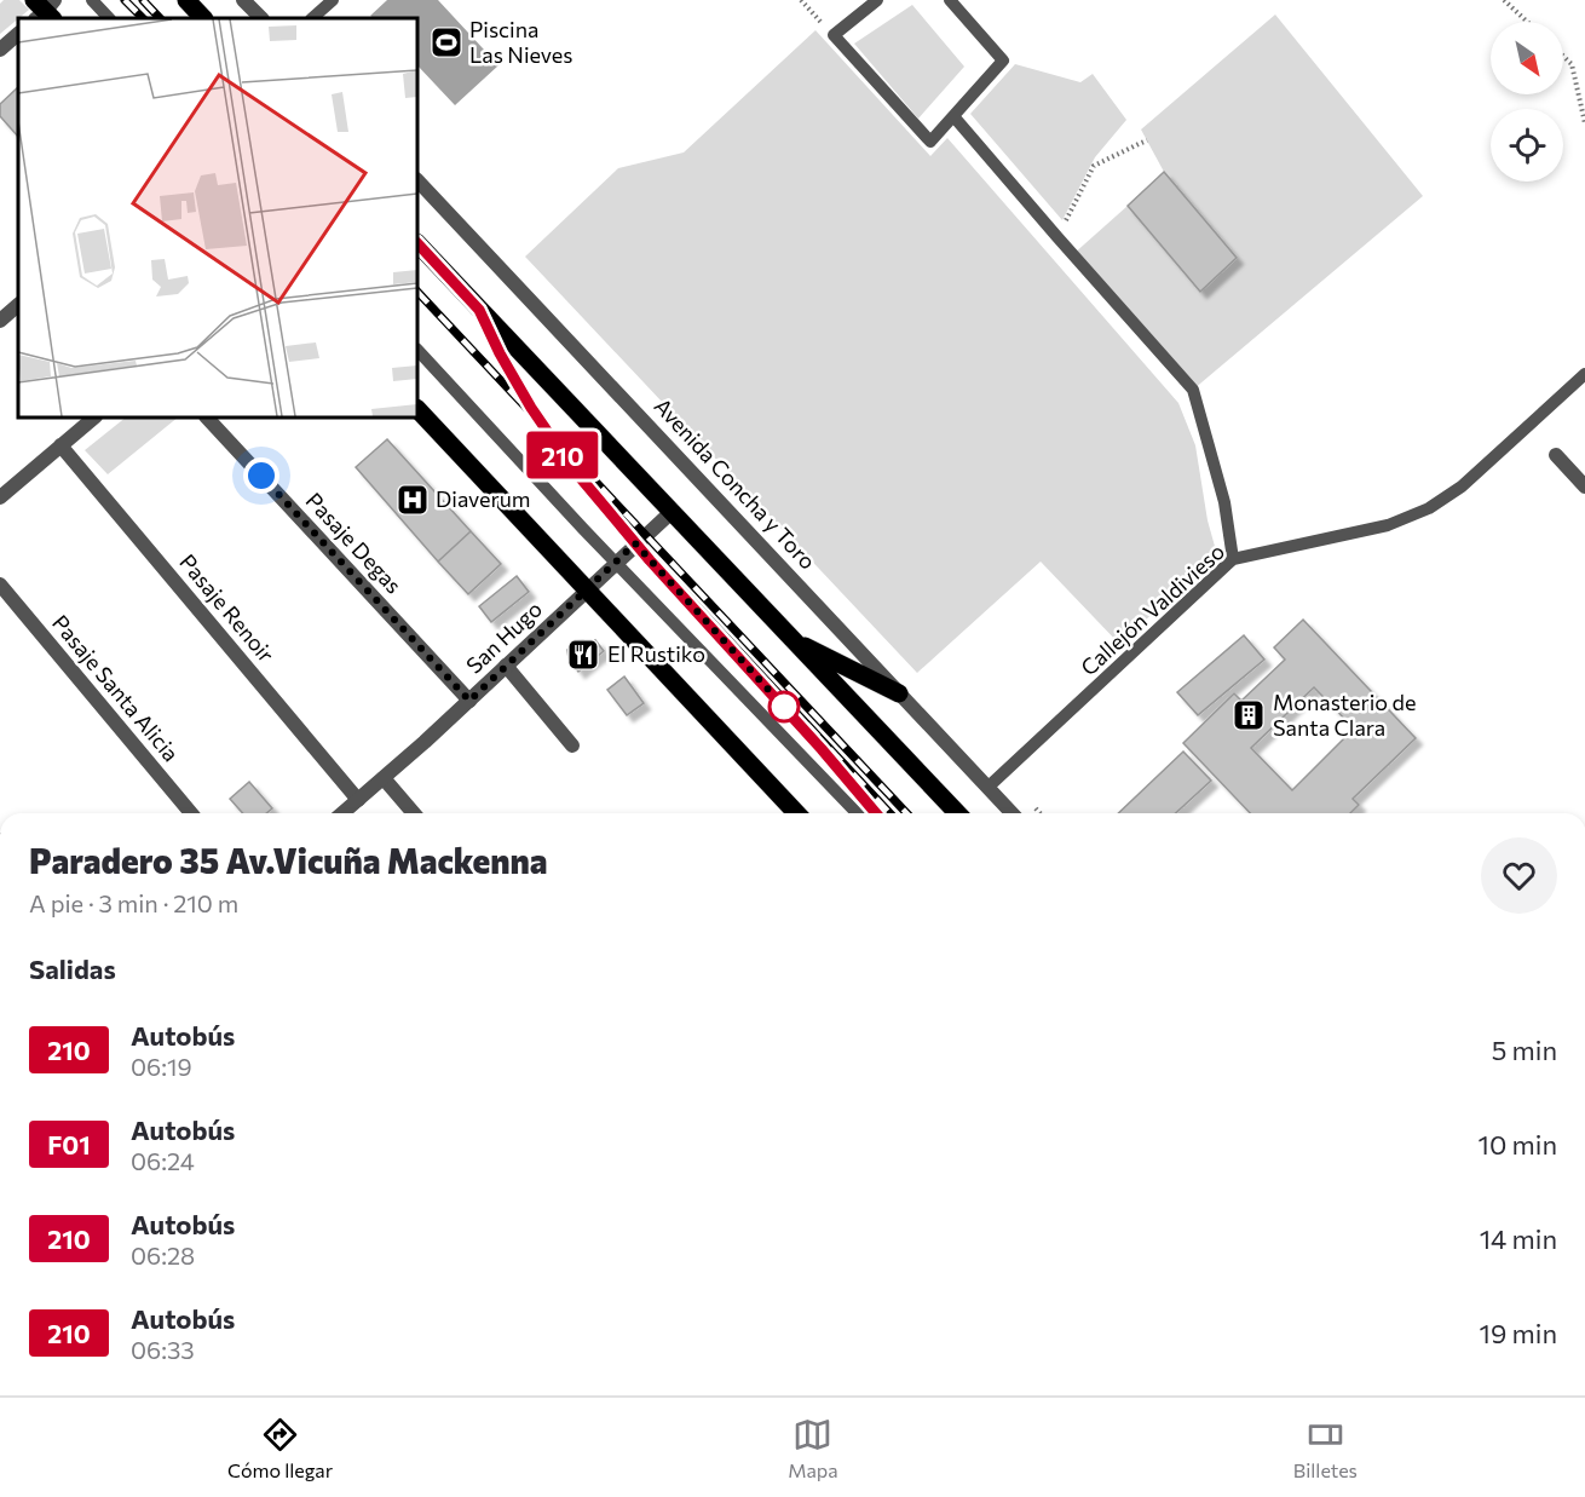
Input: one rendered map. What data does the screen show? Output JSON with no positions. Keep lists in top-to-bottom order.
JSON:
{
  "streets": {
    "street": [
      "Avenida Concha y Toro",
      "Pasaje Degas",
      "Pasaje Renoir",
      "San Hugo",
      "Pasaje Santa Alicia"
    ],
    "lane": ["Callejón Valdivieso"]
  },
  "crossings": [
    ["Avenida Concha y Toro", "Callejón Valdivieso"],
    ["Pasaje Degas", "San Hugo"],
    ["Pasaje Renoir", "San Hugo"]
  ],
  "places": {
    "sports": ["Piscina Las Nieves"],
    "hospital": ["Diaverum"],
    "restaurant": ["El Rustiko"],
    "building": ["Monasterio de Santa Clara"]
  },
  "lines": ["bus line 210"],
  "north": "bottom right",
  "page": {
    "on_map": "210",
    "heading": [
      ["Paradero 35 Av.Vicuña Mackenna", "A pie · 3 min · 210 m"],
      "Salidas"
    ],
    "list": [
      {
        "mark": "210",
        "name": "Autobús",
        "note": "06:19",
        "value": "5 min"
      },
      {
        "mark": "F01",
        "name": "Autobús",
        "note": "06:24",
        "value": "10 min"
      },
      {
        "mark": "210",
        "name": "Autobús",
        "note": "06:28",
        "value": "14 min"
      },
      {
        "mark": "210",
        "name": "Autobús",
        "note": "06:33",
        "value": "19 min"
      }
    ],
    "tabs": ["Cómo llegar", "Mapa", "Billetes"]
  }
}
